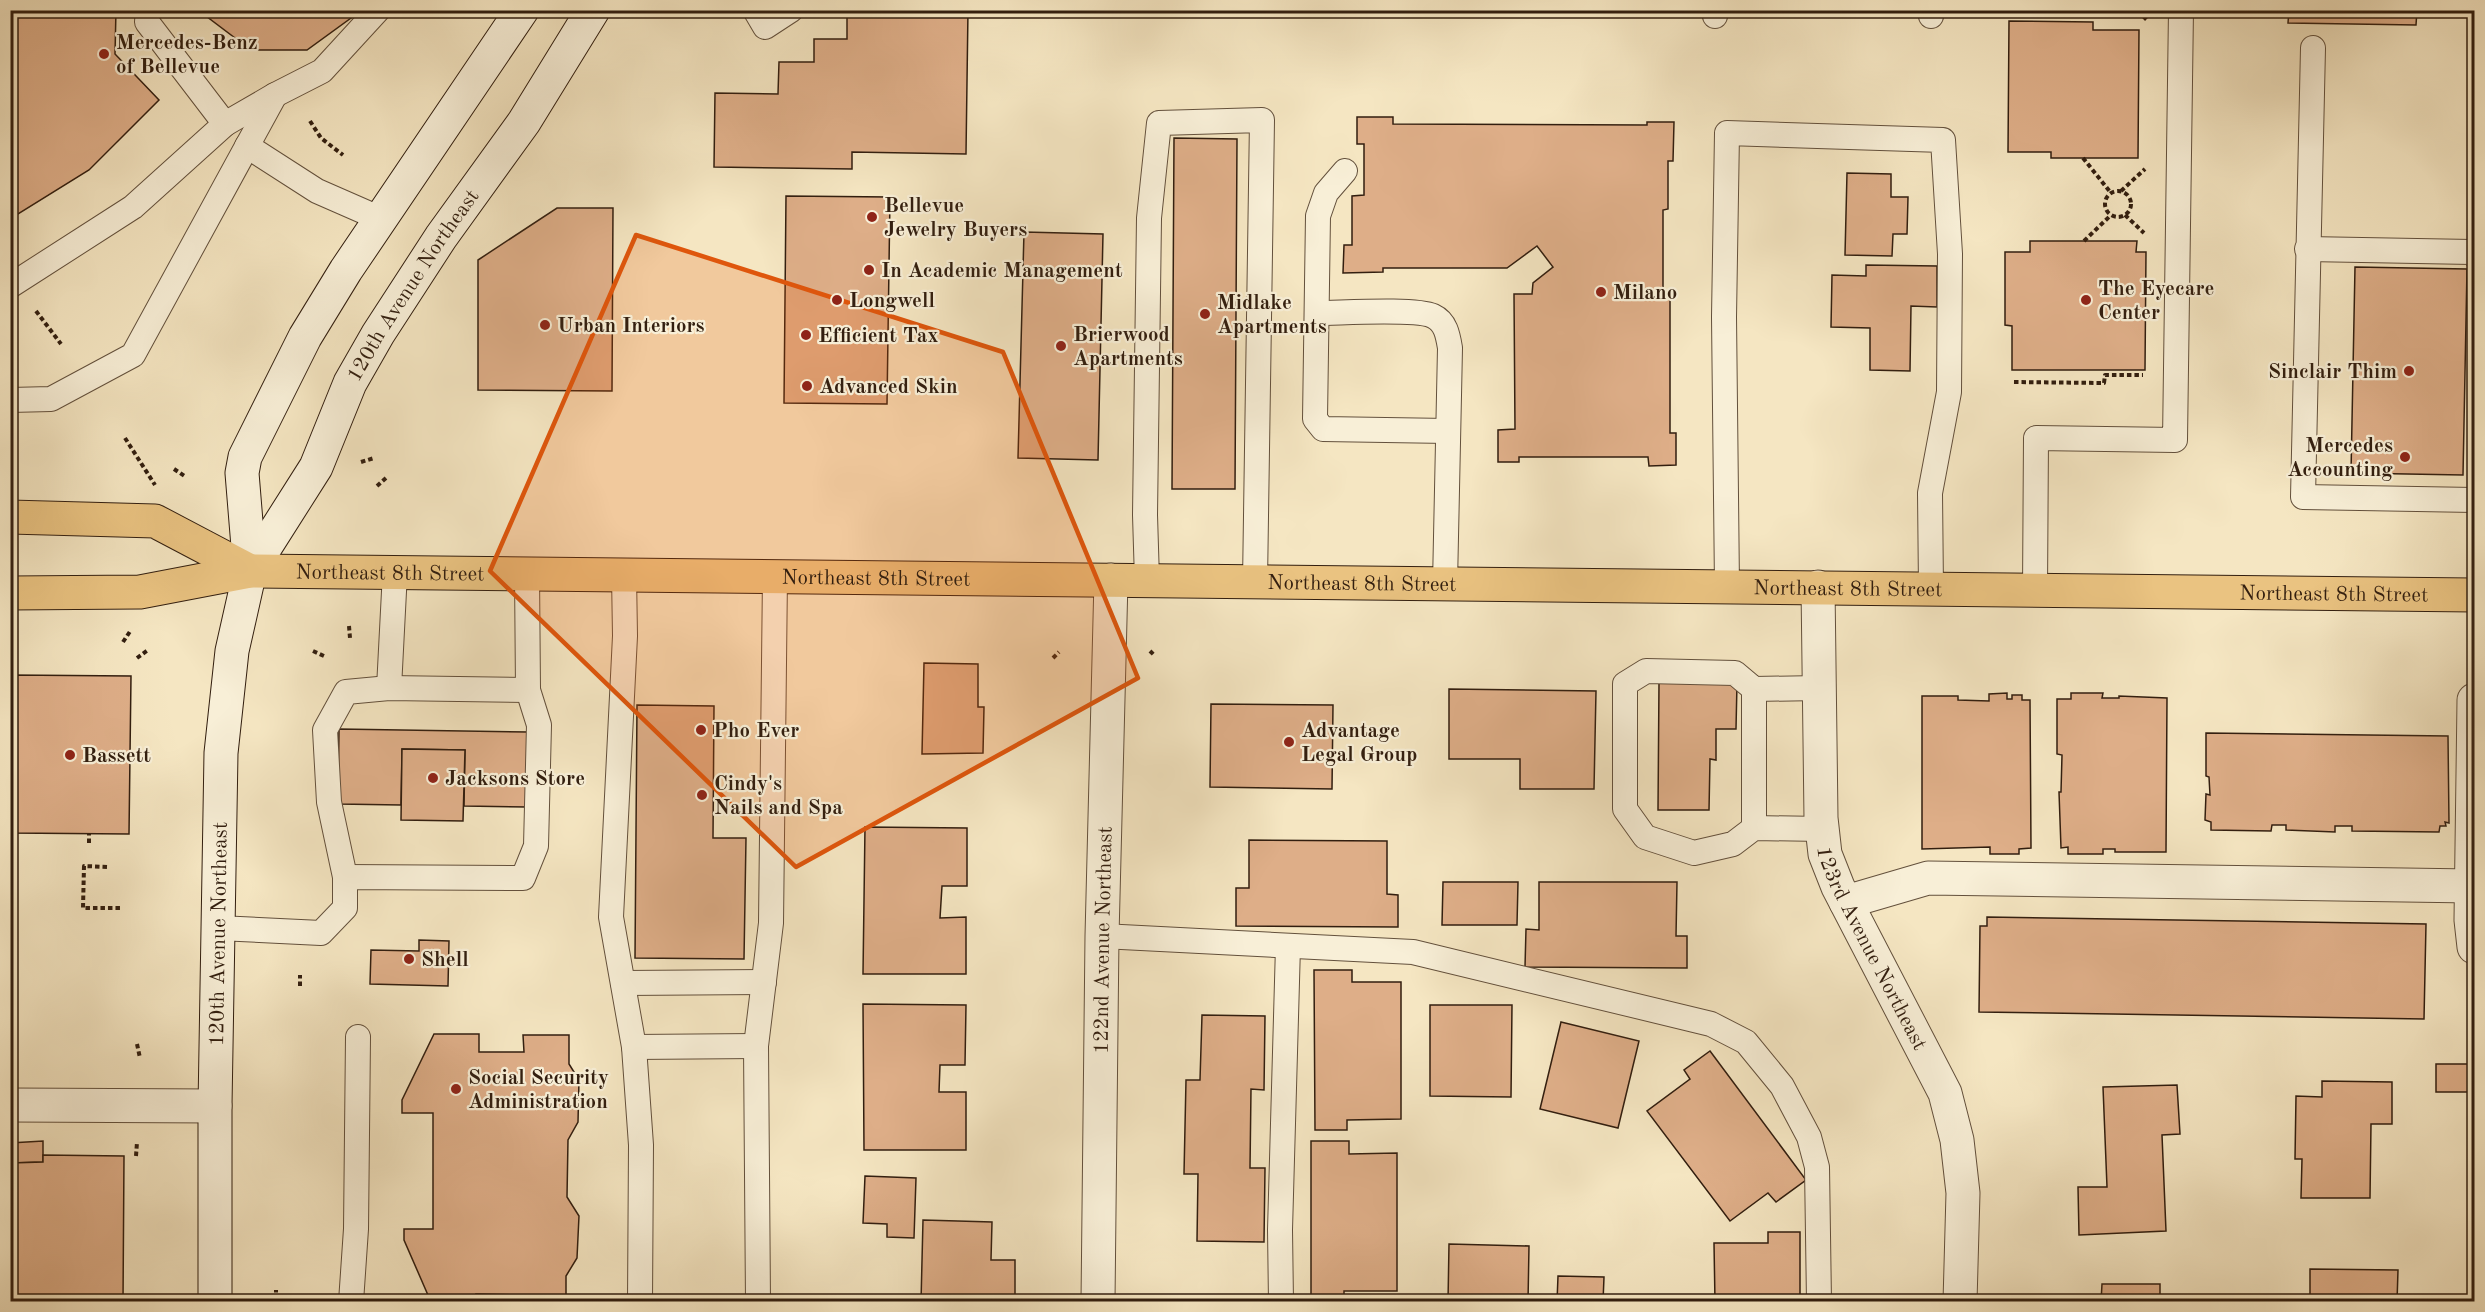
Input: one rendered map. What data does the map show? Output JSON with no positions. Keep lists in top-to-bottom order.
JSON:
{
  "streets": {
    "main road": ["Northeast 8th Street"],
    "street": ["120th Avenue Northeast", "122nd Avenue Northeast", "123rd Avenue Northeast"]
  },
  "crossings": [
    ["120th Avenue Northeast", "Northeast 8th Street"],
    ["Northeast 8th Street", "122nd Avenue Northeast"],
    ["Northeast 8th Street", "123rd Avenue Northeast"]
  ],
  "places": [
    "Mercedes-Benz of Bellevue",
    "Bellevue Jewelry Buyers",
    "In Academic Management",
    "Milano",
    "Longwell",
    "The Eyecare Center",
    "Midlake Apartments",
    "Urban Interiors",
    "Efficient Tax",
    "Brierwood Apartments",
    "Sinclair Thim",
    "Advanced Skin",
    "Mercedes Accounting",
    "Pho Ever",
    "Advantage Legal Group",
    "Bassett",
    "Jacksons Store",
    "Cindy's Nails and Spa",
    "Shell",
    "Social Security Administration"
  ]
}
